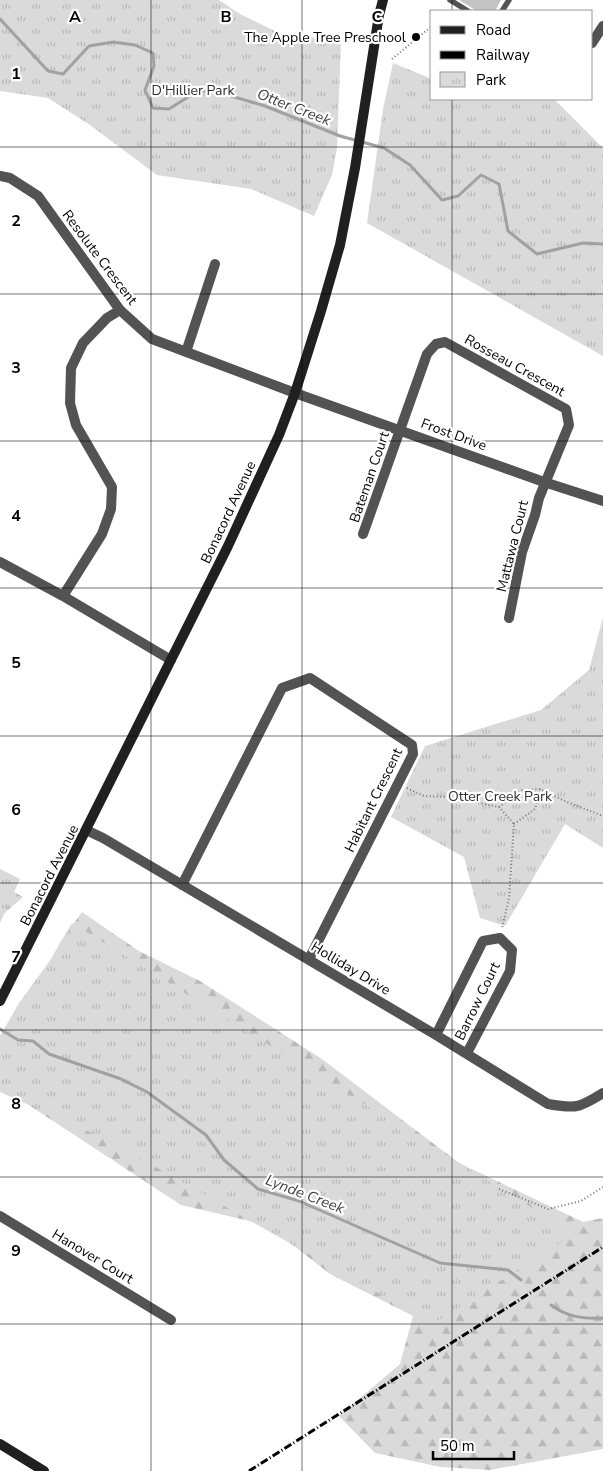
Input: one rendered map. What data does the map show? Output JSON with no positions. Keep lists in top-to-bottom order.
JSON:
{
  "streets": {
    "street": [
      "Resolute Crescent",
      "Rosseau Crescent",
      "Frost Drive",
      "Bateman Court",
      "Bonacord Avenue",
      "Mattawa Court",
      "Habitant Crescent",
      "Holliday Drive",
      "Barrow Court",
      "Hanover Court"
    ]
  },
  "crossings": [
    ["Resolute Crescent", "Frost Drive"],
    ["Resolute Crescent", "Bonacord Avenue"],
    ["Rosseau Crescent", "Frost Drive"],
    ["Rosseau Crescent", "Bateman Court"],
    ["Rosseau Crescent", "Mattawa Court"],
    ["Frost Drive", "Bateman Court"],
    ["Frost Drive", "Bonacord Avenue"],
    ["Frost Drive", "Mattawa Court"],
    ["Bonacord Avenue", "Holliday Drive"],
    ["Habitant Crescent", "Holliday Drive"],
    ["Holliday Drive", "Barrow Court"]
  ],
  "water": ["Otter Creek", "Lynde Creek"],
  "parks": ["D'Hillier Park", "Otter Creek Park"],
  "places": ["The Apple Tree Preschool"],
  "legend": ["Road", "Railway", "Park"],
  "scale_bar": "50 m",
  "grid": {
    "columns": ["A", "B", "C"],
    "rows": [
      "1",
      "2",
      "3",
      "4",
      "5",
      "6",
      "7",
      "8",
      "9"
    ]
  }
}
